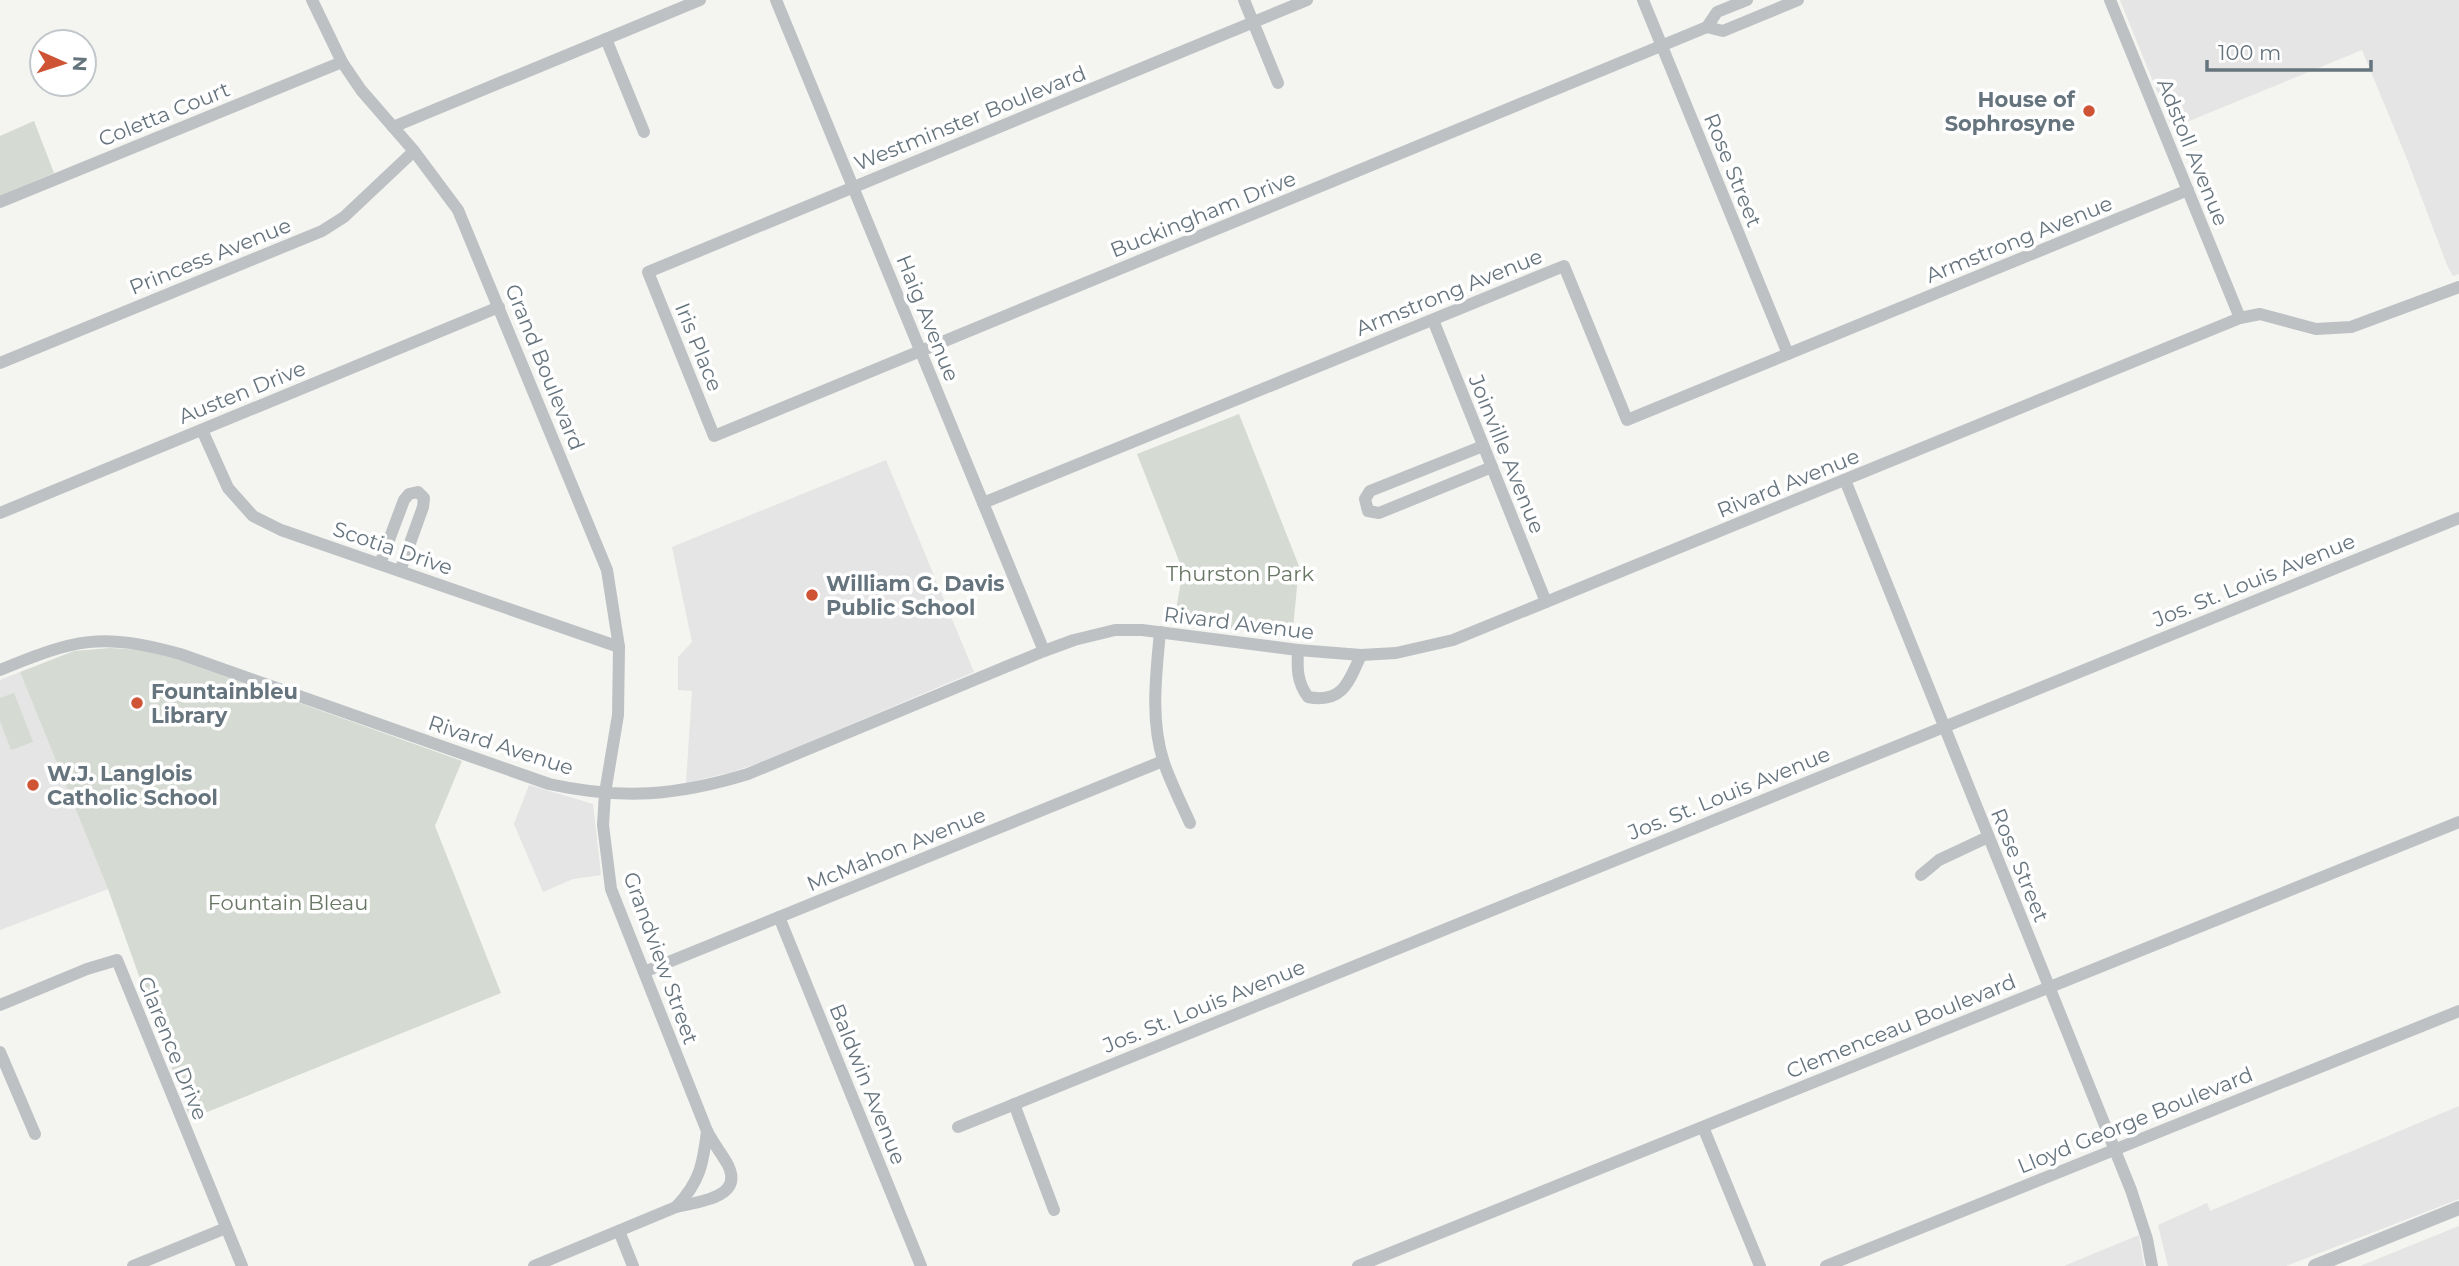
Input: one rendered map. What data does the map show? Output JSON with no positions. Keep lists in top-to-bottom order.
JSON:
{
  "streets": {
    "street": [
      "Coletta Court",
      "Westminster Boulevard",
      "Adstoll Avenue",
      "Rose Street",
      "Buckingham Drive",
      "Armstrong Avenue",
      "Princess Avenue",
      "Haig Avenue",
      "Iris Place",
      "Grand Boulevard",
      "Austen Drive",
      "Joinville Avenue",
      "Rivard Avenue",
      "Scotia Drive",
      "Jos. St. Louis Avenue",
      "McMahon Avenue",
      "Grandview Street",
      "Clemenceau Boulevard",
      "Clarence Drive",
      "Baldwin Avenue",
      "Lloyd George Boulevard"
    ]
  },
  "crossings": [
    ["Coletta Court", "Grand Boulevard"],
    ["Westminster Boulevard", "Haig Avenue"],
    ["Westminster Boulevard", "Iris Place"],
    ["Adstoll Avenue", "Armstrong Avenue"],
    ["Adstoll Avenue", "Rivard Avenue"],
    ["Rose Street", "Buckingham Drive"],
    ["Rose Street", "Armstrong Avenue"],
    ["Rose Street", "Rivard Avenue"],
    ["Rose Street", "Jos. St. Louis Avenue"],
    ["Rose Street", "Clemenceau Boulevard"],
    ["Rose Street", "Lloyd George Boulevard"],
    ["Buckingham Drive", "Haig Avenue"],
    ["Buckingham Drive", "Iris Place"],
    ["Armstrong Avenue", "Haig Avenue"],
    ["Armstrong Avenue", "Joinville Avenue"],
    ["Princess Avenue", "Grand Boulevard"],
    ["Haig Avenue", "Rivard Avenue"],
    ["Grand Boulevard", "Austen Drive"],
    ["Grand Boulevard", "Rivard Avenue"],
    ["Grand Boulevard", "Scotia Drive"],
    ["Grand Boulevard", "Grandview Street"],
    ["Austen Drive", "Scotia Drive"],
    ["Joinville Avenue", "Rivard Avenue"],
    ["Rivard Avenue", "Grandview Street"],
    ["McMahon Avenue", "Grandview Street"],
    ["McMahon Avenue", "Baldwin Avenue"]
  ],
  "parks": ["Thurston Park", "Fountain Bleau"],
  "places": [
    "House of Sophrosyne",
    "William G. Davis Public School",
    "Fountainbleu Library",
    "W.J. Langlois Catholic School"
  ],
  "scale_bar": "100 m",
  "north": "right"
}
